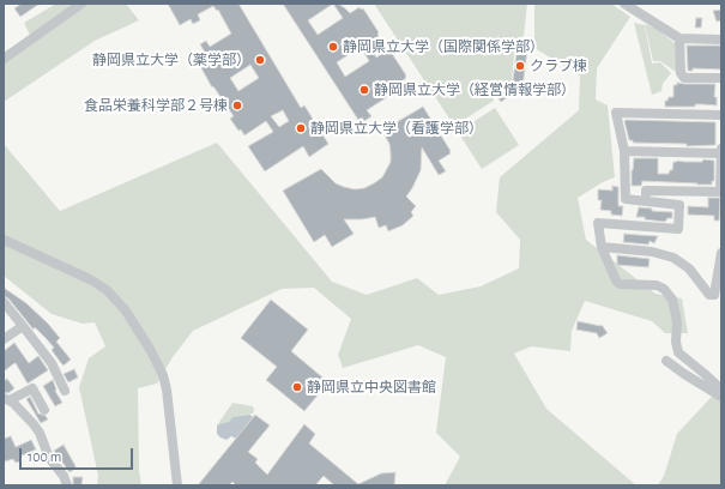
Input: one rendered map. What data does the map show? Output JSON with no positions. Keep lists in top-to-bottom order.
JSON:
{
  "places": [
    "静岡県立大学（国際関係学部）",
    "静岡県立大学（薬学部）",
    "クラブ棟",
    "静岡県立大学（経営情報学部）",
    "食品栄養科学部２号棟",
    "静岡県立大学（看護学部）",
    "静岡県立中央図書館"
  ],
  "scale_bar": "100 m"
}
